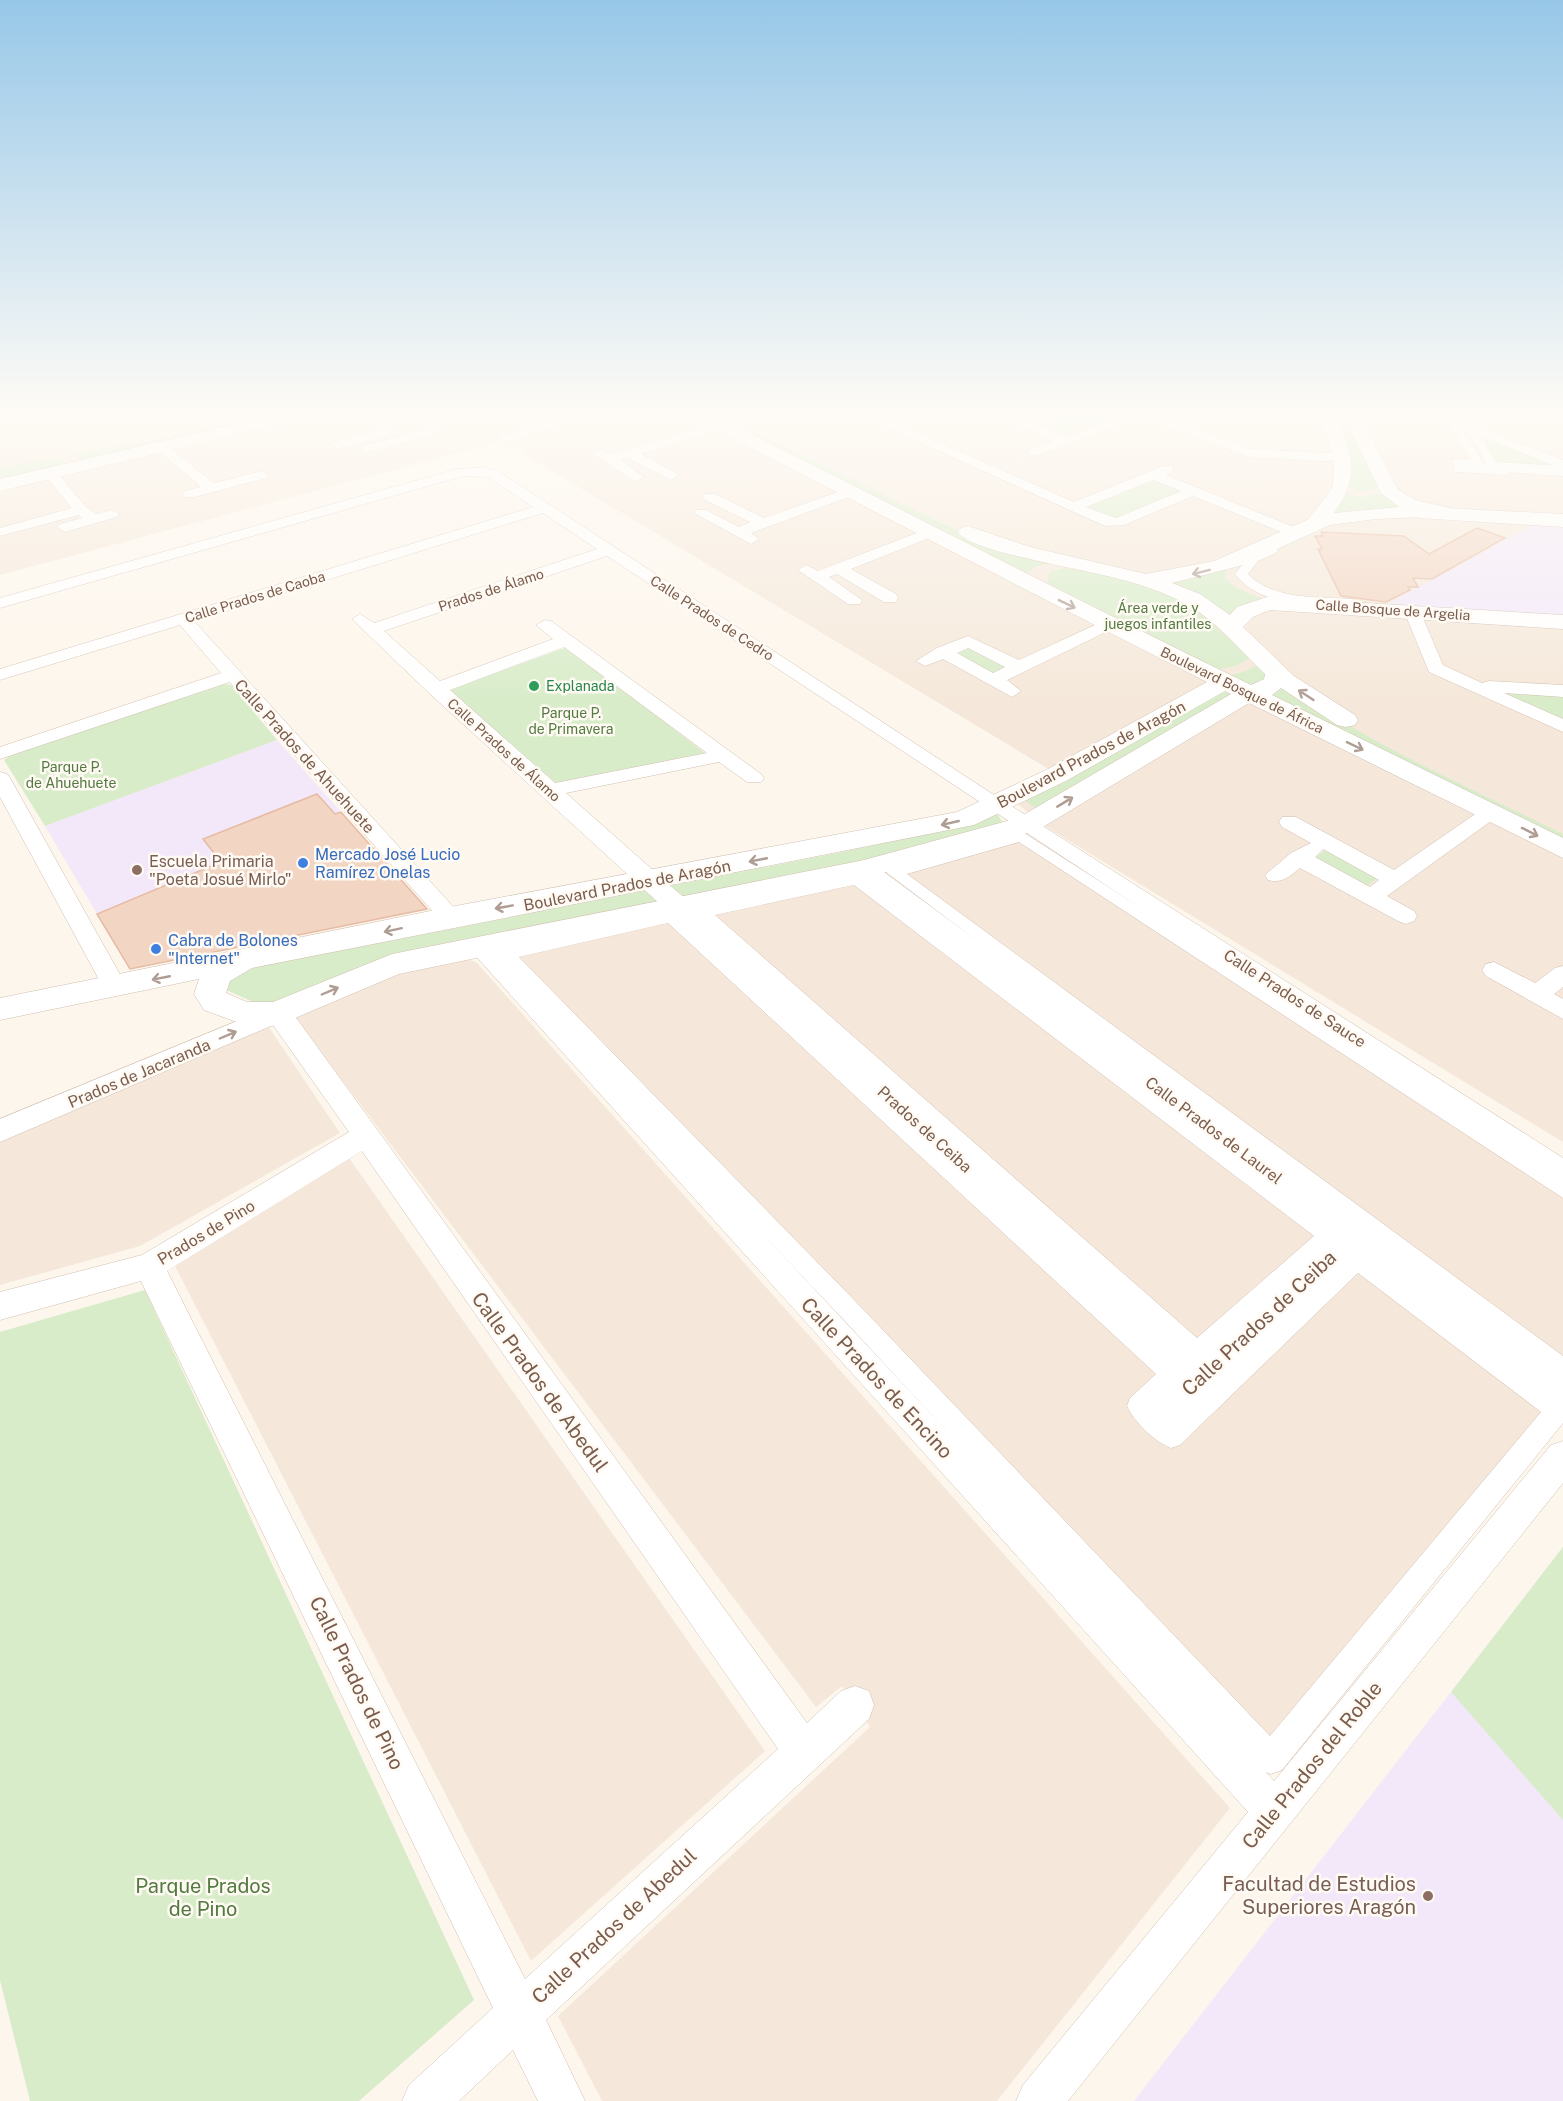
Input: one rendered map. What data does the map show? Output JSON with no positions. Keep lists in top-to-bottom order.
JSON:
{
  "streets": {
    "street": [
      "Prados de Álamo",
      "Calle Prados de Caoba",
      "Calle Bosque de Argelia",
      "Calle Prados de Cedro",
      "Boulevard Bosque de África",
      "Calle Prados de Álamo",
      "Boulevard Prados de Aragón",
      "Calle Prados de Ahuehuete",
      "Calle Prados de Sauce",
      "Prados de Jacaranda",
      "Prados de Ceiba",
      "Calle Prados de Laurel",
      "Prados de Pino",
      "Calle Prados de Ceiba",
      "Calle Prados de Encino",
      "Calle Prados de Abedul",
      "Calle Prados de Pino",
      "Calle Prados del Roble"
    ]
  },
  "crossings": [
    ["Prados de Álamo", "Calle Prados de Cedro"],
    ["Prados de Álamo", "Calle Prados de Álamo"],
    ["Calle Prados de Caoba", "Calle Prados de Ahuehuete"],
    ["Calle Bosque de Argelia", "Boulevard Bosque de África"],
    ["Calle Prados de Cedro", "Boulevard Prados de Aragón"],
    ["Calle Prados de Cedro", "Calle Prados de Sauce"],
    ["Boulevard Bosque de África", "Boulevard Prados de Aragón"],
    ["Calle Prados de Álamo", "Boulevard Prados de Aragón"],
    ["Calle Prados de Álamo", "Prados de Ceiba"],
    ["Boulevard Prados de Aragón", "Calle Prados de Ahuehuete"],
    ["Boulevard Prados de Aragón", "Calle Prados de Sauce"],
    ["Boulevard Prados de Aragón", "Prados de Jacaranda"],
    ["Boulevard Prados de Aragón", "Prados de Ceiba"],
    ["Boulevard Prados de Aragón", "Calle Prados de Laurel"],
    ["Boulevard Prados de Aragón", "Calle Prados de Encino"],
    ["Boulevard Prados de Aragón", "Calle Prados de Abedul"],
    ["Prados de Jacaranda", "Calle Prados de Abedul"],
    ["Prados de Ceiba", "Calle Prados de Ceiba"],
    ["Calle Prados de Laurel", "Calle Prados de Ceiba"],
    ["Prados de Pino", "Calle Prados de Abedul"],
    ["Prados de Pino", "Calle Prados de Pino"],
    ["Calle Prados de Encino", "Calle Prados del Roble"],
    ["Calle Prados de Abedul", "Calle Prados de Pino"]
  ],
  "one_way": ["Prados de Jacaranda"],
  "parks": [
    "Área verde y juegos infantiles",
    "Parque P. de Primavera",
    "Parque P. de Ahuehuete",
    "Parque Prados de Pino"
  ],
  "places": [
    "Explanada",
    "Mercado José Lucio Ramírez Onelas",
    "Escuela Primaria \"Poeta Josué Mirlo\"",
    "Cabra de Bolones \"Internet\"",
    "Facultad de Estudios Superiores Aragón"
  ]
}
